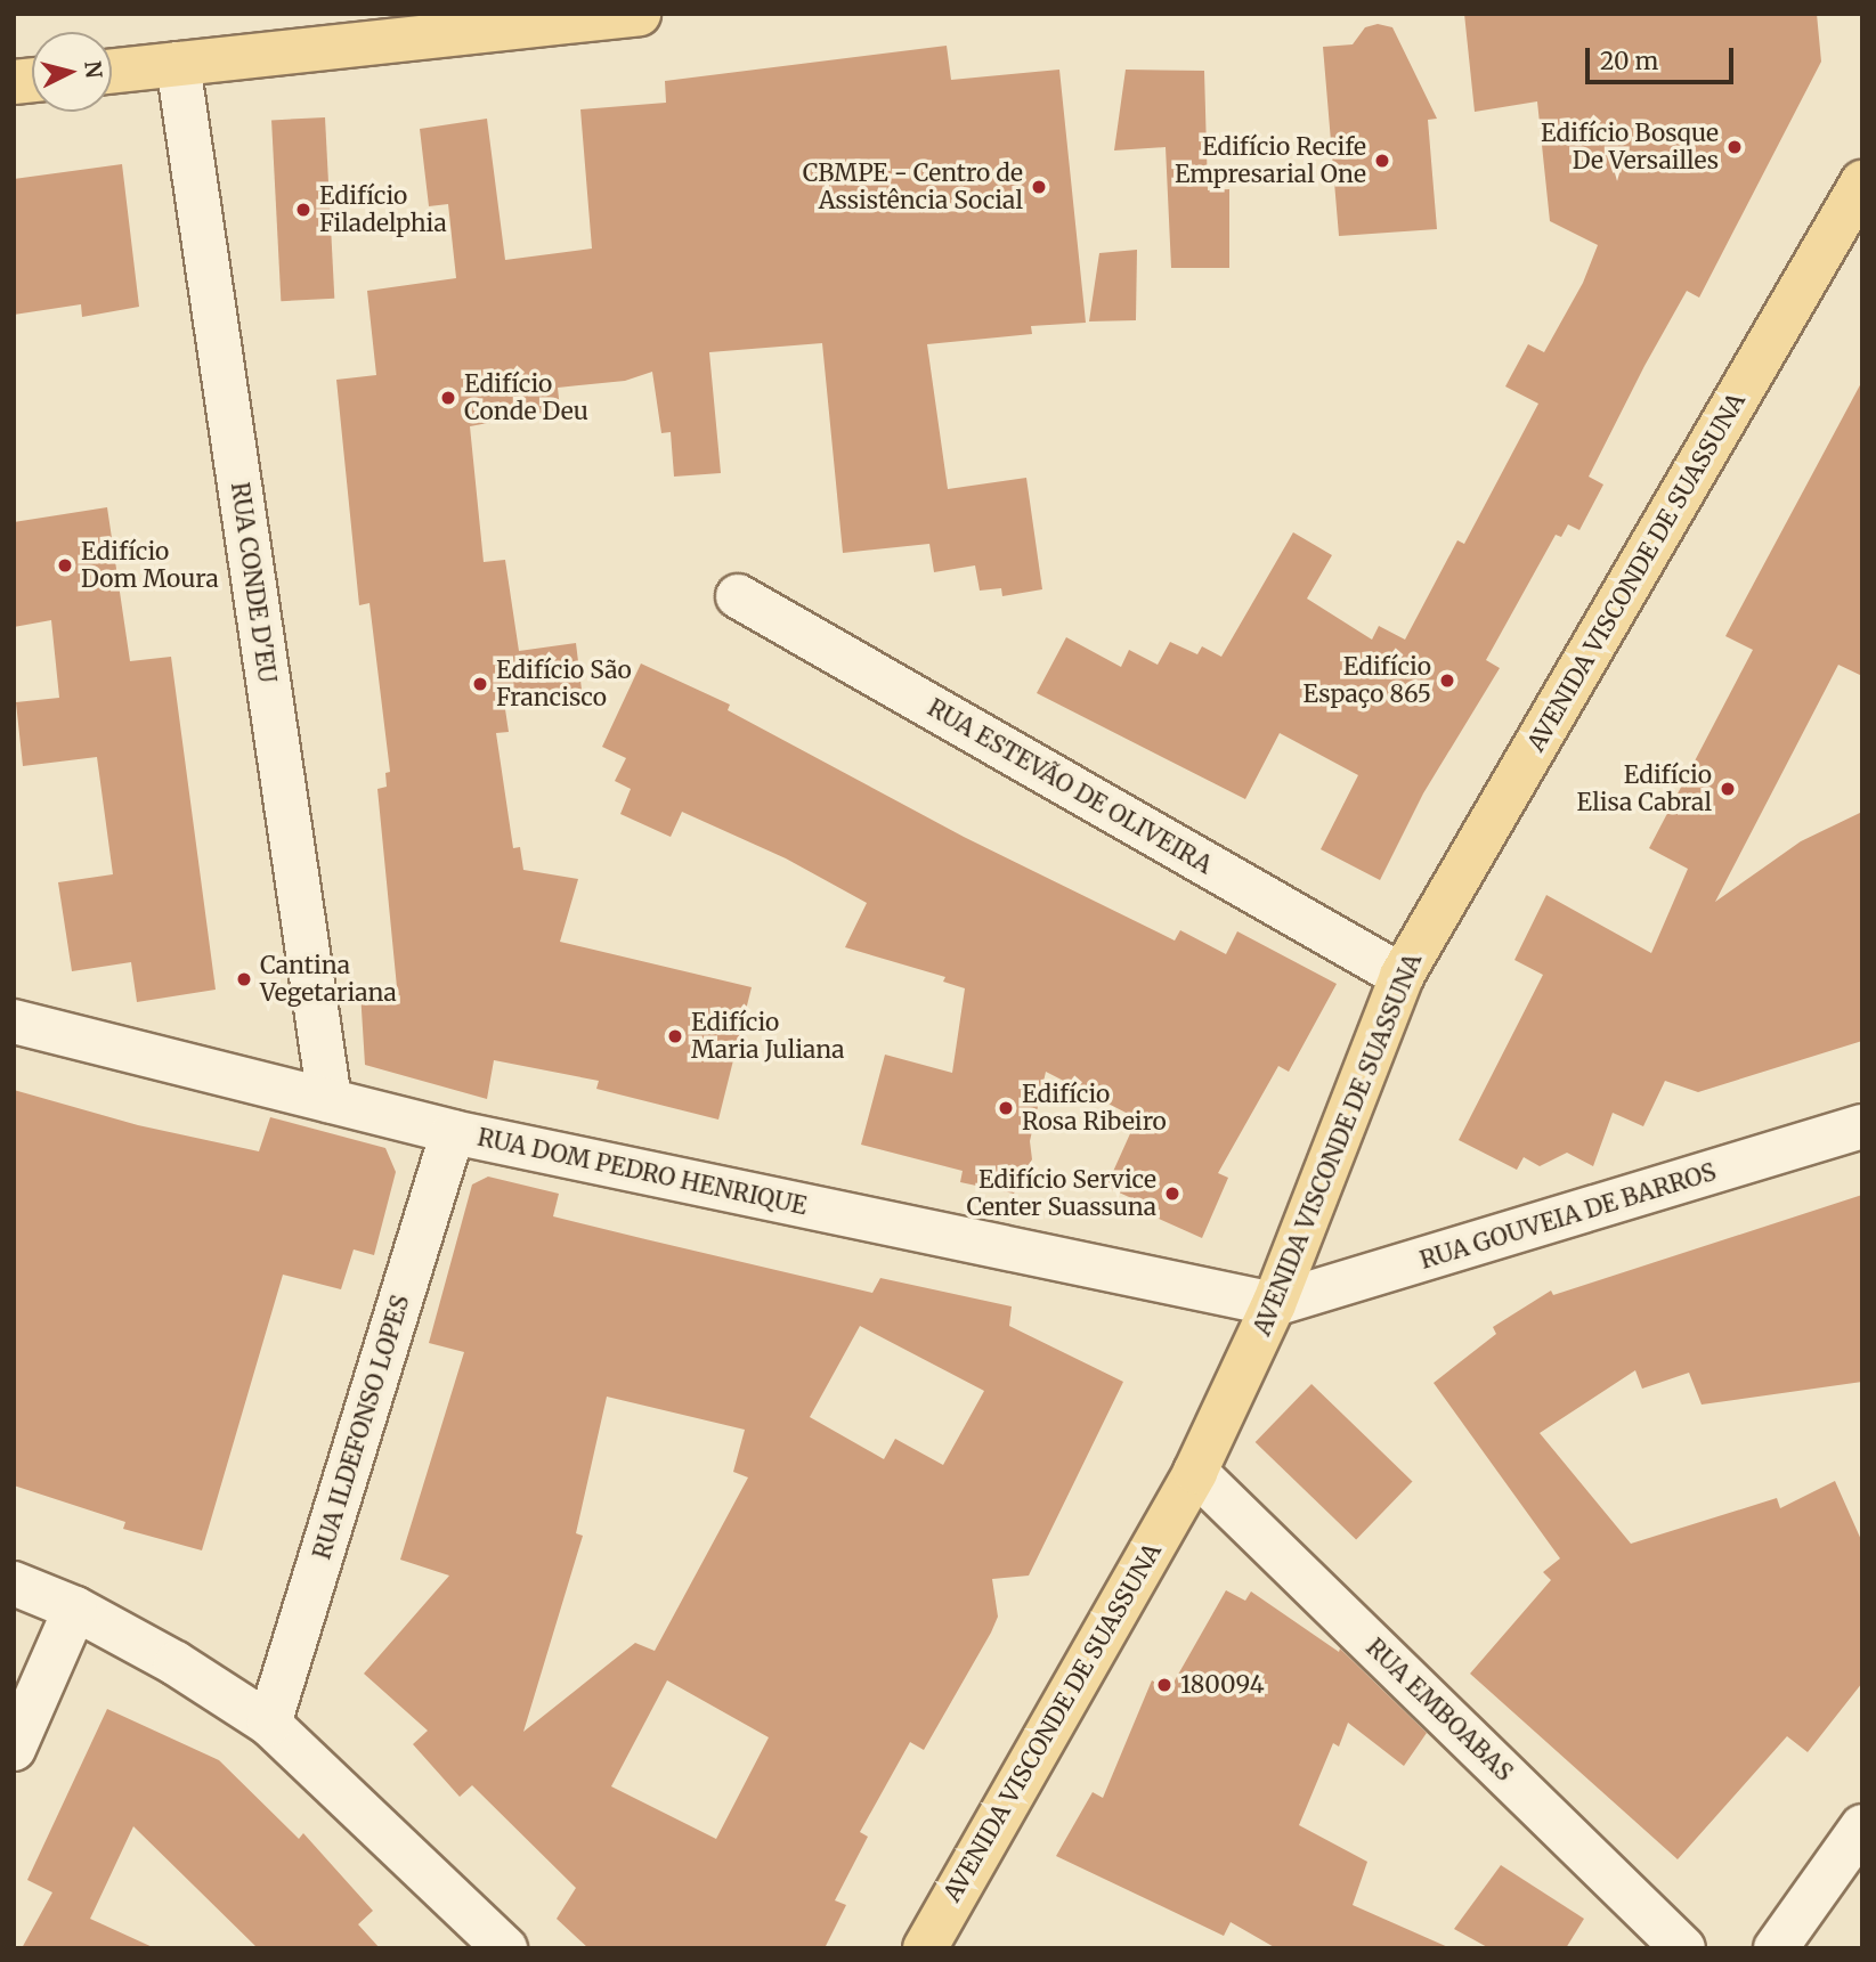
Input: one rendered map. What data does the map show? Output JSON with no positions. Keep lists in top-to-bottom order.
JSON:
{
  "streets": {
    "main road": ["AVENIDA VISCONDE DE SUASSUNA"],
    "street": [
      "RUA CONDE D'EU",
      "RUA ESTEVÃO DE OLIVEIRA",
      "RUA DOM PEDRO HENRIQUE",
      "RUA GOUVEIA DE BARROS",
      "RUA ILDEFONSO LOPES",
      "RUA EMBOABAS"
    ]
  },
  "crossings": [
    ["AVENIDA VISCONDE DE SUASSUNA", "RUA ESTEVÃO DE OLIVEIRA"],
    ["AVENIDA VISCONDE DE SUASSUNA", "RUA DOM PEDRO HENRIQUE"],
    ["AVENIDA VISCONDE DE SUASSUNA", "RUA GOUVEIA DE BARROS"],
    ["AVENIDA VISCONDE DE SUASSUNA", "RUA EMBOABAS"],
    ["RUA CONDE D'EU", "RUA DOM PEDRO HENRIQUE"],
    ["RUA DOM PEDRO HENRIQUE", "RUA GOUVEIA DE BARROS"],
    ["RUA DOM PEDRO HENRIQUE", "RUA ILDEFONSO LOPES"]
  ],
  "places": [
    "Edifício Bosque De Versailles",
    "Edifício Recife Empresarial One",
    "CBMPE - Centro de Assistência Social",
    "Edifício Filadelphia",
    "Edifício Conde Deu",
    "Edifício Dom Moura",
    "Edifício Espaço 865",
    "Edifício São Francisco",
    "Edifício Elisa Cabral",
    "Cantina Vegetariana",
    "Edifício Maria Juliana",
    "Edifício Rosa Ribeiro",
    "Edifício Service Center Suassuna",
    "180094"
  ],
  "scale_bar": "20 m",
  "north": "right"
}
